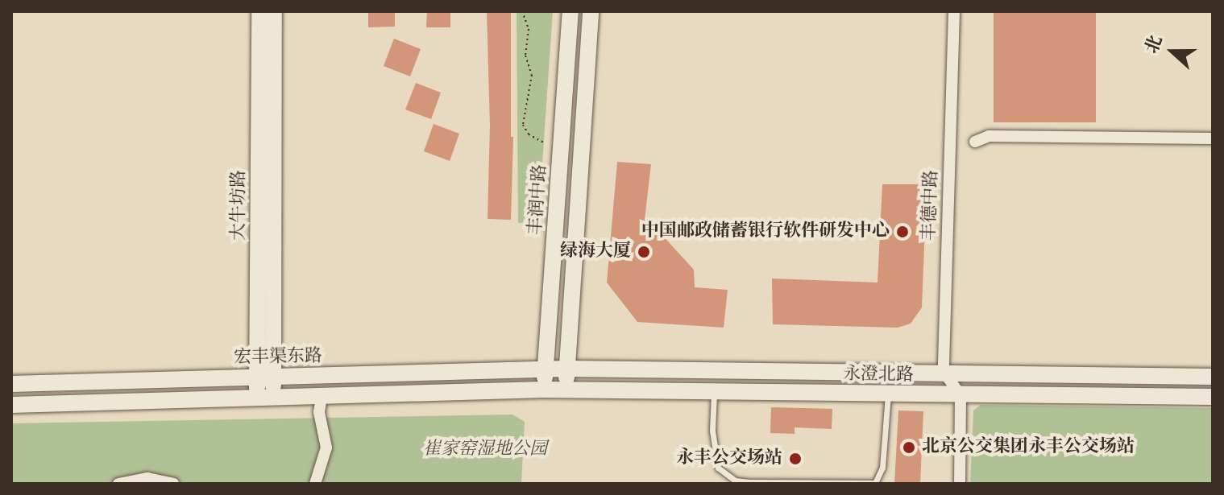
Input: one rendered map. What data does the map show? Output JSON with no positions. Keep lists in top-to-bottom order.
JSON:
{
  "streets": {
    "street": [
      "丰润中路",
      "大牛坊路",
      "丰德中路",
      "宏丰渠东路",
      "永澄北路"
    ]
  },
  "crossings": [
    ["丰润中路", "宏丰渠东路"],
    ["丰润中路", "永澄北路"],
    ["大牛坊路", "宏丰渠东路"],
    ["丰德中路", "永澄北路"],
    ["宏丰渠东路", "永澄北路"]
  ],
  "parks": ["崔家窑湿地公园"],
  "places": [
    "中国邮政储蓄银行软件研发中心",
    "绿海大厦",
    "北京公交集团永丰公交场站",
    "永丰公交场站"
  ],
  "north": "left"
}
